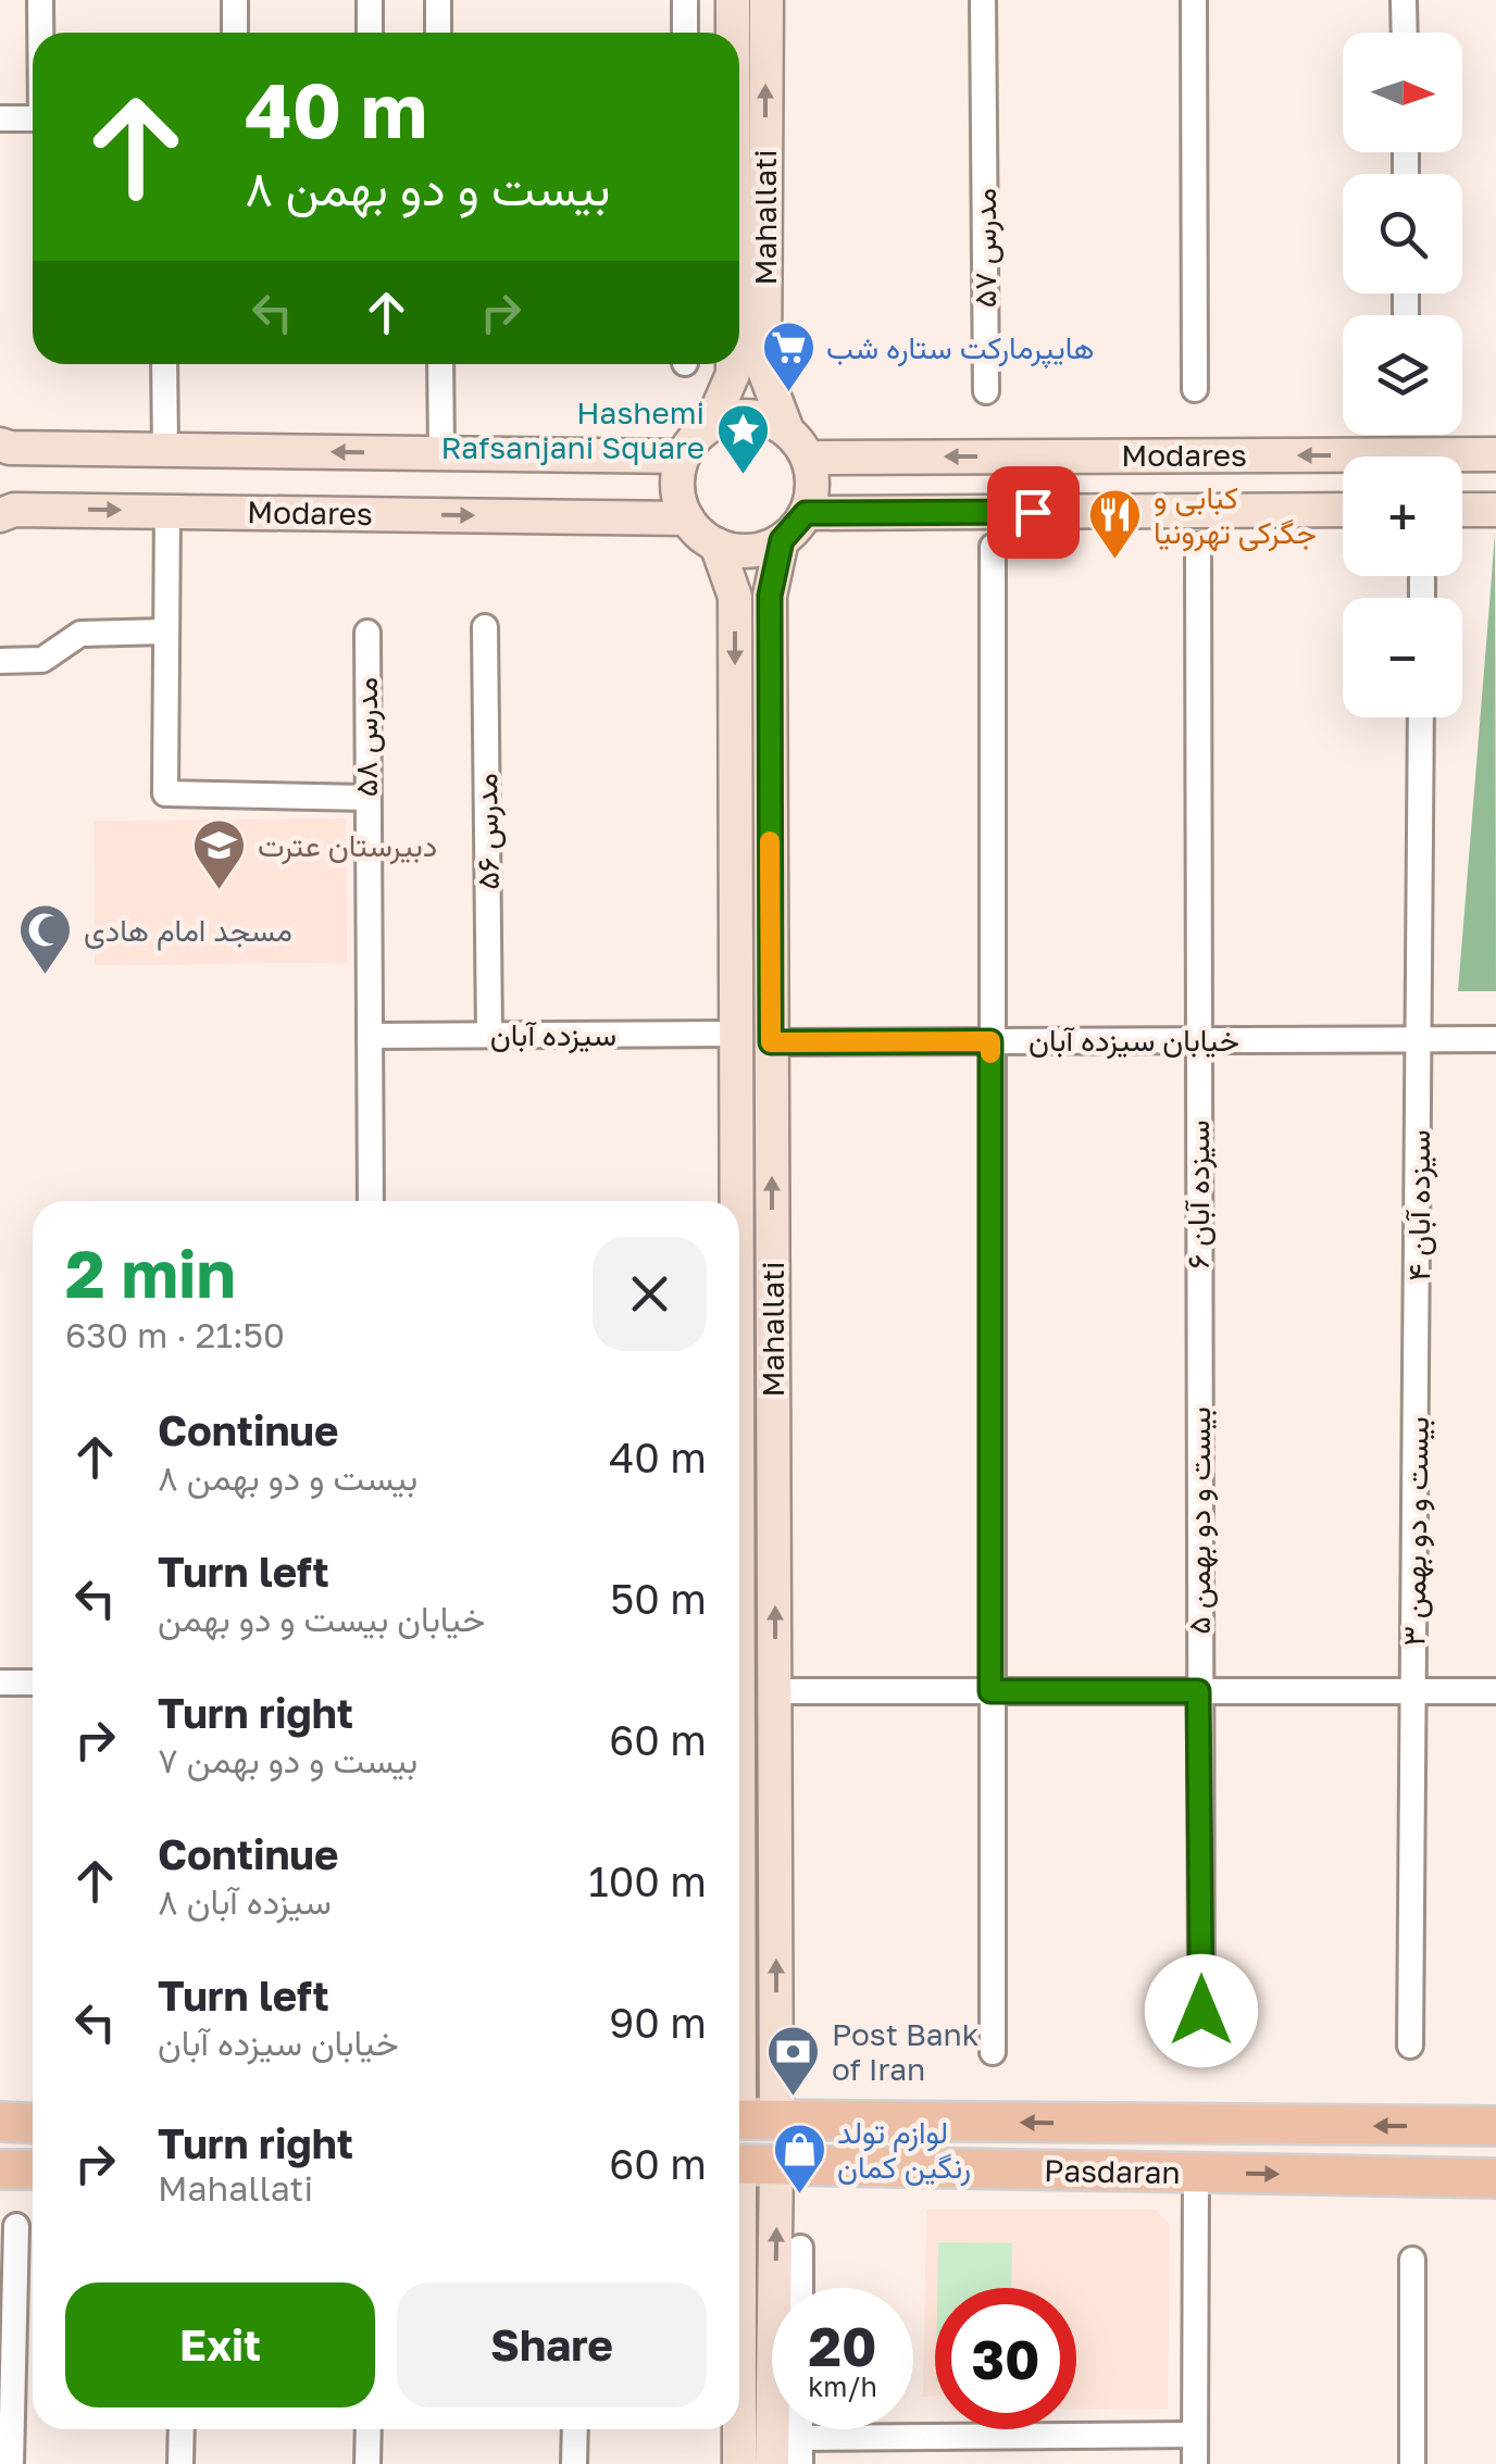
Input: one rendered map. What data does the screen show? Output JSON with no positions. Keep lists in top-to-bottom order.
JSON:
{
  "streets": {
    "main road": ["Mahallati", "Modares", "Pasdaran"],
    "street": [
      "مدرس ۵۷",
      "مدرس ۵۸",
      "مدرس ۵۶",
      "سیزده آبان",
      "خیابان سیزده آبان",
      "سیزده آبان ۶",
      "سیزده آبان ۴",
      "بیست و دو بهمن ۵",
      "بیست و دو بهمن ۳"
    ]
  },
  "crossings": [
    ["Mahallati", "Modares"],
    ["Mahallati", "سیزده آبان"],
    ["Mahallati", "خیابان سیزده آبان"],
    ["Mahallati", "Pasdaran"],
    ["مدرس ۵۸", "سیزده آبان"],
    ["مدرس ۵۶", "سیزده آبان"],
    ["خیابان سیزده آبان", "سیزده آبان ۶"],
    ["خیابان سیزده آبان", "سیزده آبان ۴"],
    ["سیزده آبان ۶", "بیست و دو بهمن ۵"],
    ["سیزده آبان ۴", "بیست و دو بهمن ۳"]
  ],
  "places": {
    "supermarket": ["هایپرمارکت ستاره شب"],
    "place": ["Hashemi Rafsanjani Square"],
    "restaurant": ["کبابی و جگرکی تهرونیا"],
    "school or university": ["دبیرستان عترت"],
    "mosque": ["مسجد امام هادی"],
    "bank": ["Post Bank of Iran"],
    "shop": ["لوازم تولد رنگین کمان"]
  },
  "north": "right",
  "page": {
    "map_buttons": ["+", "−"],
    "turn": ["40 m", "بیست و دو بهمن ۸"],
    "heading": ["2 min", "630 m · 21:50"],
    "list": [
      {
        "name": "Continue",
        "note": "بیست و دو بهمن ۸",
        "value": "40 m"
      },
      {
        "name": "Turn left",
        "note": "خیابان بیست و دو بهمن",
        "value": "50 m"
      },
      {
        "name": "Turn right",
        "note": "بیست و دو بهمن ۷",
        "value": "60 m"
      },
      {
        "name": "Continue",
        "note": "سیزده آبان ۸",
        "value": "100 m"
      },
      {
        "name": "Turn left",
        "note": "خیابان سیزده آبان",
        "value": "90 m"
      },
      {
        "name": "Turn right",
        "note": "Mahallati",
        "value": "60 m"
      }
    ],
    "buttons": ["Exit", "Share"],
    "speed": "20 km/h",
    "limit": "30"
  }
}
